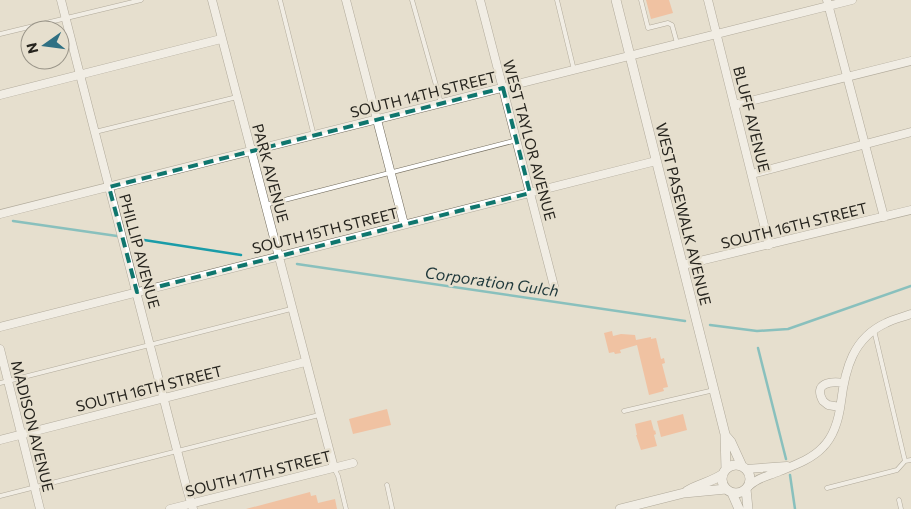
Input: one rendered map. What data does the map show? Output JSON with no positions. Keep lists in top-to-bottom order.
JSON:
{
  "streets": {
    "street": [
      "SOUTH 14TH STREET",
      "BLUFF AVENUE",
      "WEST TAYLOR AVENUE",
      "PARK AVENUE",
      "WEST PASEWALK AVENUE",
      "SOUTH 16TH STREET",
      "SOUTH 15TH STREET",
      "PHILLIP AVENUE",
      "MADISON AVENUE",
      "SOUTH 17TH STREET"
    ]
  },
  "crossings": [
    ["SOUTH 14TH STREET", "BLUFF AVENUE"],
    ["SOUTH 14TH STREET", "WEST TAYLOR AVENUE"],
    ["SOUTH 14TH STREET", "PARK AVENUE"],
    ["SOUTH 14TH STREET", "WEST PASEWALK AVENUE"],
    ["SOUTH 14TH STREET", "PHILLIP AVENUE"],
    ["BLUFF AVENUE", "SOUTH 16TH STREET"],
    ["WEST TAYLOR AVENUE", "SOUTH 15TH STREET"],
    ["PARK AVENUE", "SOUTH 16TH STREET"],
    ["PARK AVENUE", "SOUTH 15TH STREET"],
    ["PARK AVENUE", "SOUTH 17TH STREET"],
    ["WEST PASEWALK AVENUE", "SOUTH 16TH STREET"],
    ["WEST PASEWALK AVENUE", "SOUTH 15TH STREET"],
    ["SOUTH 16TH STREET", "PHILLIP AVENUE"],
    ["SOUTH 16TH STREET", "MADISON AVENUE"],
    ["SOUTH 15TH STREET", "PHILLIP AVENUE"],
    ["PHILLIP AVENUE", "SOUTH 17TH STREET"]
  ],
  "water": ["Corporation Gulch"],
  "north": "left"
}
